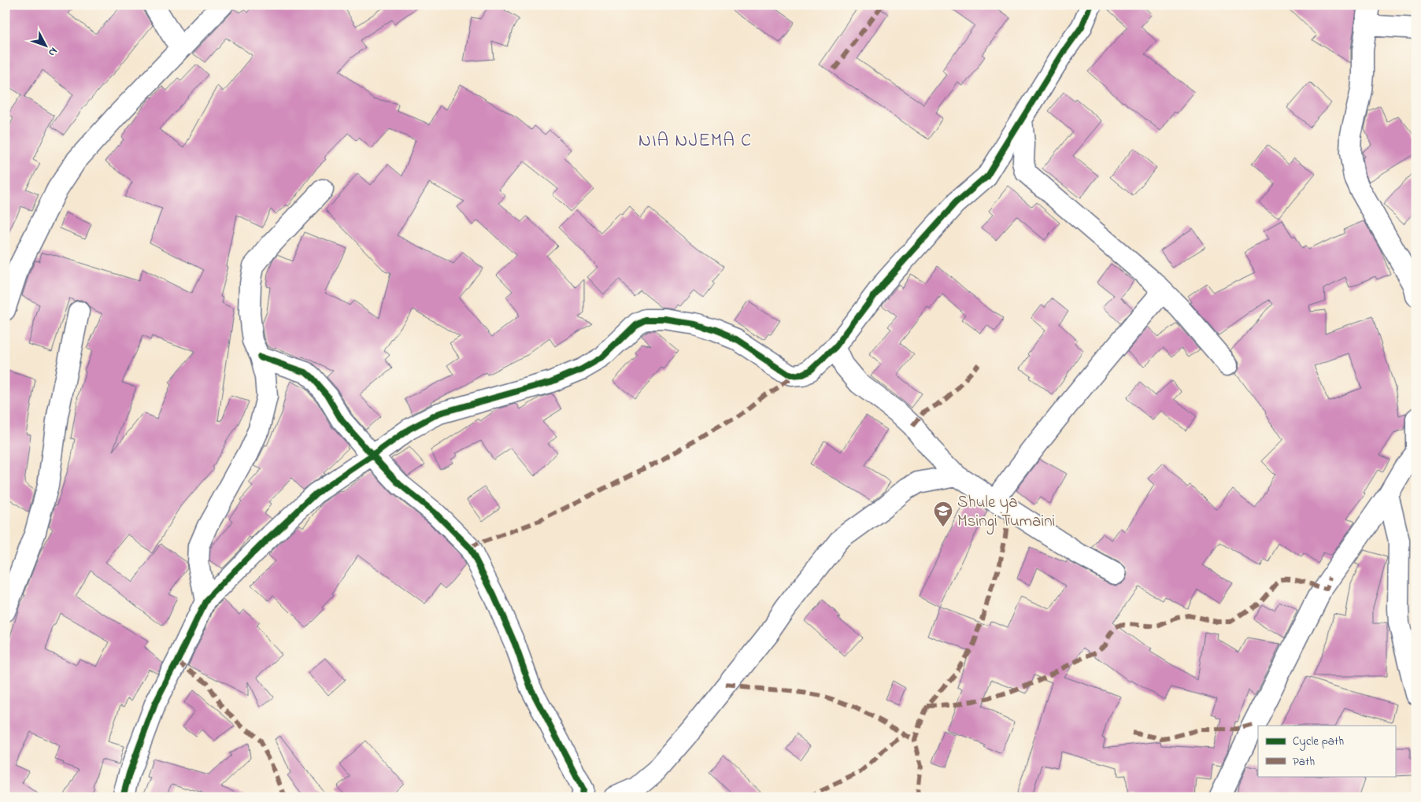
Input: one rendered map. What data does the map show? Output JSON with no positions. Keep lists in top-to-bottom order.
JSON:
{
  "districts": ["NIA NJEMA C"],
  "places": {
    "school or university": ["Shule ya Msingi Tumaini"]
  },
  "legend": ["Cycle path", "Path"],
  "north": "bottom right"
}
